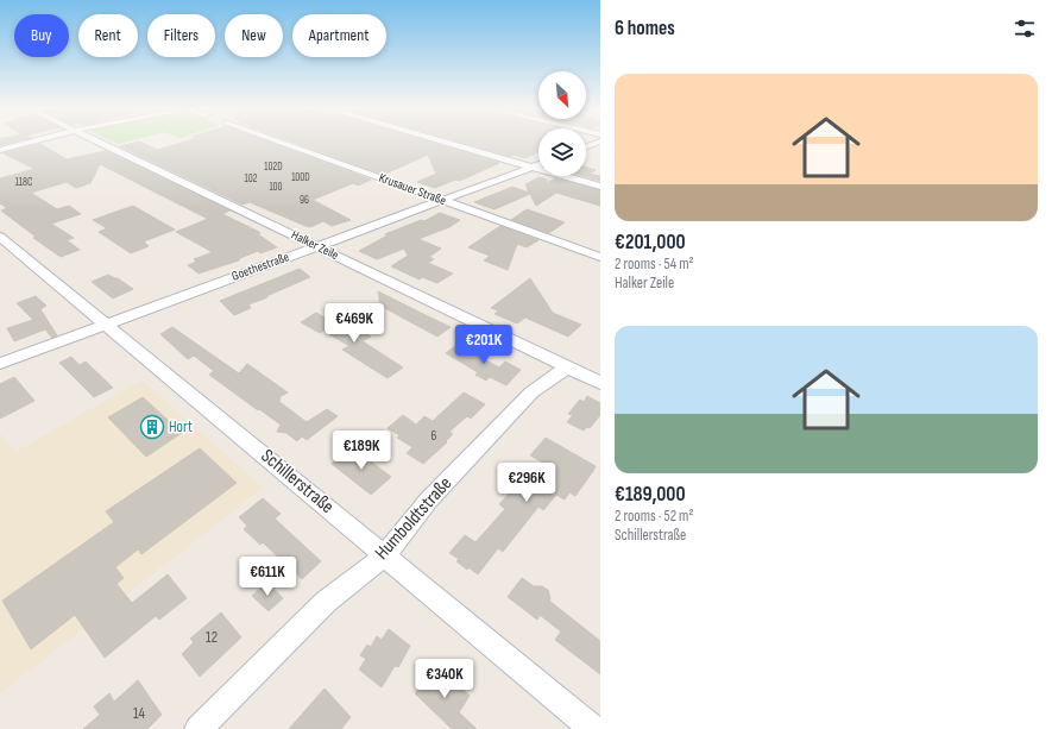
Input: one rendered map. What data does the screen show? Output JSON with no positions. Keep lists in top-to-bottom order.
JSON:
{
  "streets": {
    "street": [
      "Krusauer Straße",
      "Halker Zeile",
      "Goethestraße",
      "Schillerstraße",
      "Humboldtstraße"
    ]
  },
  "crossings": [
    ["Krusauer Straße", "Goethestraße"],
    ["Halker Zeile", "Goethestraße"],
    ["Halker Zeile", "Humboldtstraße"],
    ["Goethestraße", "Schillerstraße"],
    ["Schillerstraße", "Humboldtstraße"]
  ],
  "places": {
    "building": ["Hort"]
  },
  "house_numbers": [
    "102D",
    "100D",
    "102",
    "118C",
    "100",
    "96",
    "6",
    "12",
    "14"
  ],
  "north": "bottom right",
  "page": {
    "heading": "6 homes",
    "chip": [
      "Buy",
      "Rent",
      "Filters",
      "New",
      "Apartment"
    ],
    "list": [
      {
        "name": "€201,000",
        "note": "2 rooms · 54 m² · Halker Zeile"
      },
      {
        "name": "€189,000",
        "note": "2 rooms · 52 m² · Schillerstraße"
      }
    ],
    "price": [
      "€469K",
      "€201K",
      "€189K",
      "€296K",
      "€611K",
      "€340K"
    ]
  }
}
